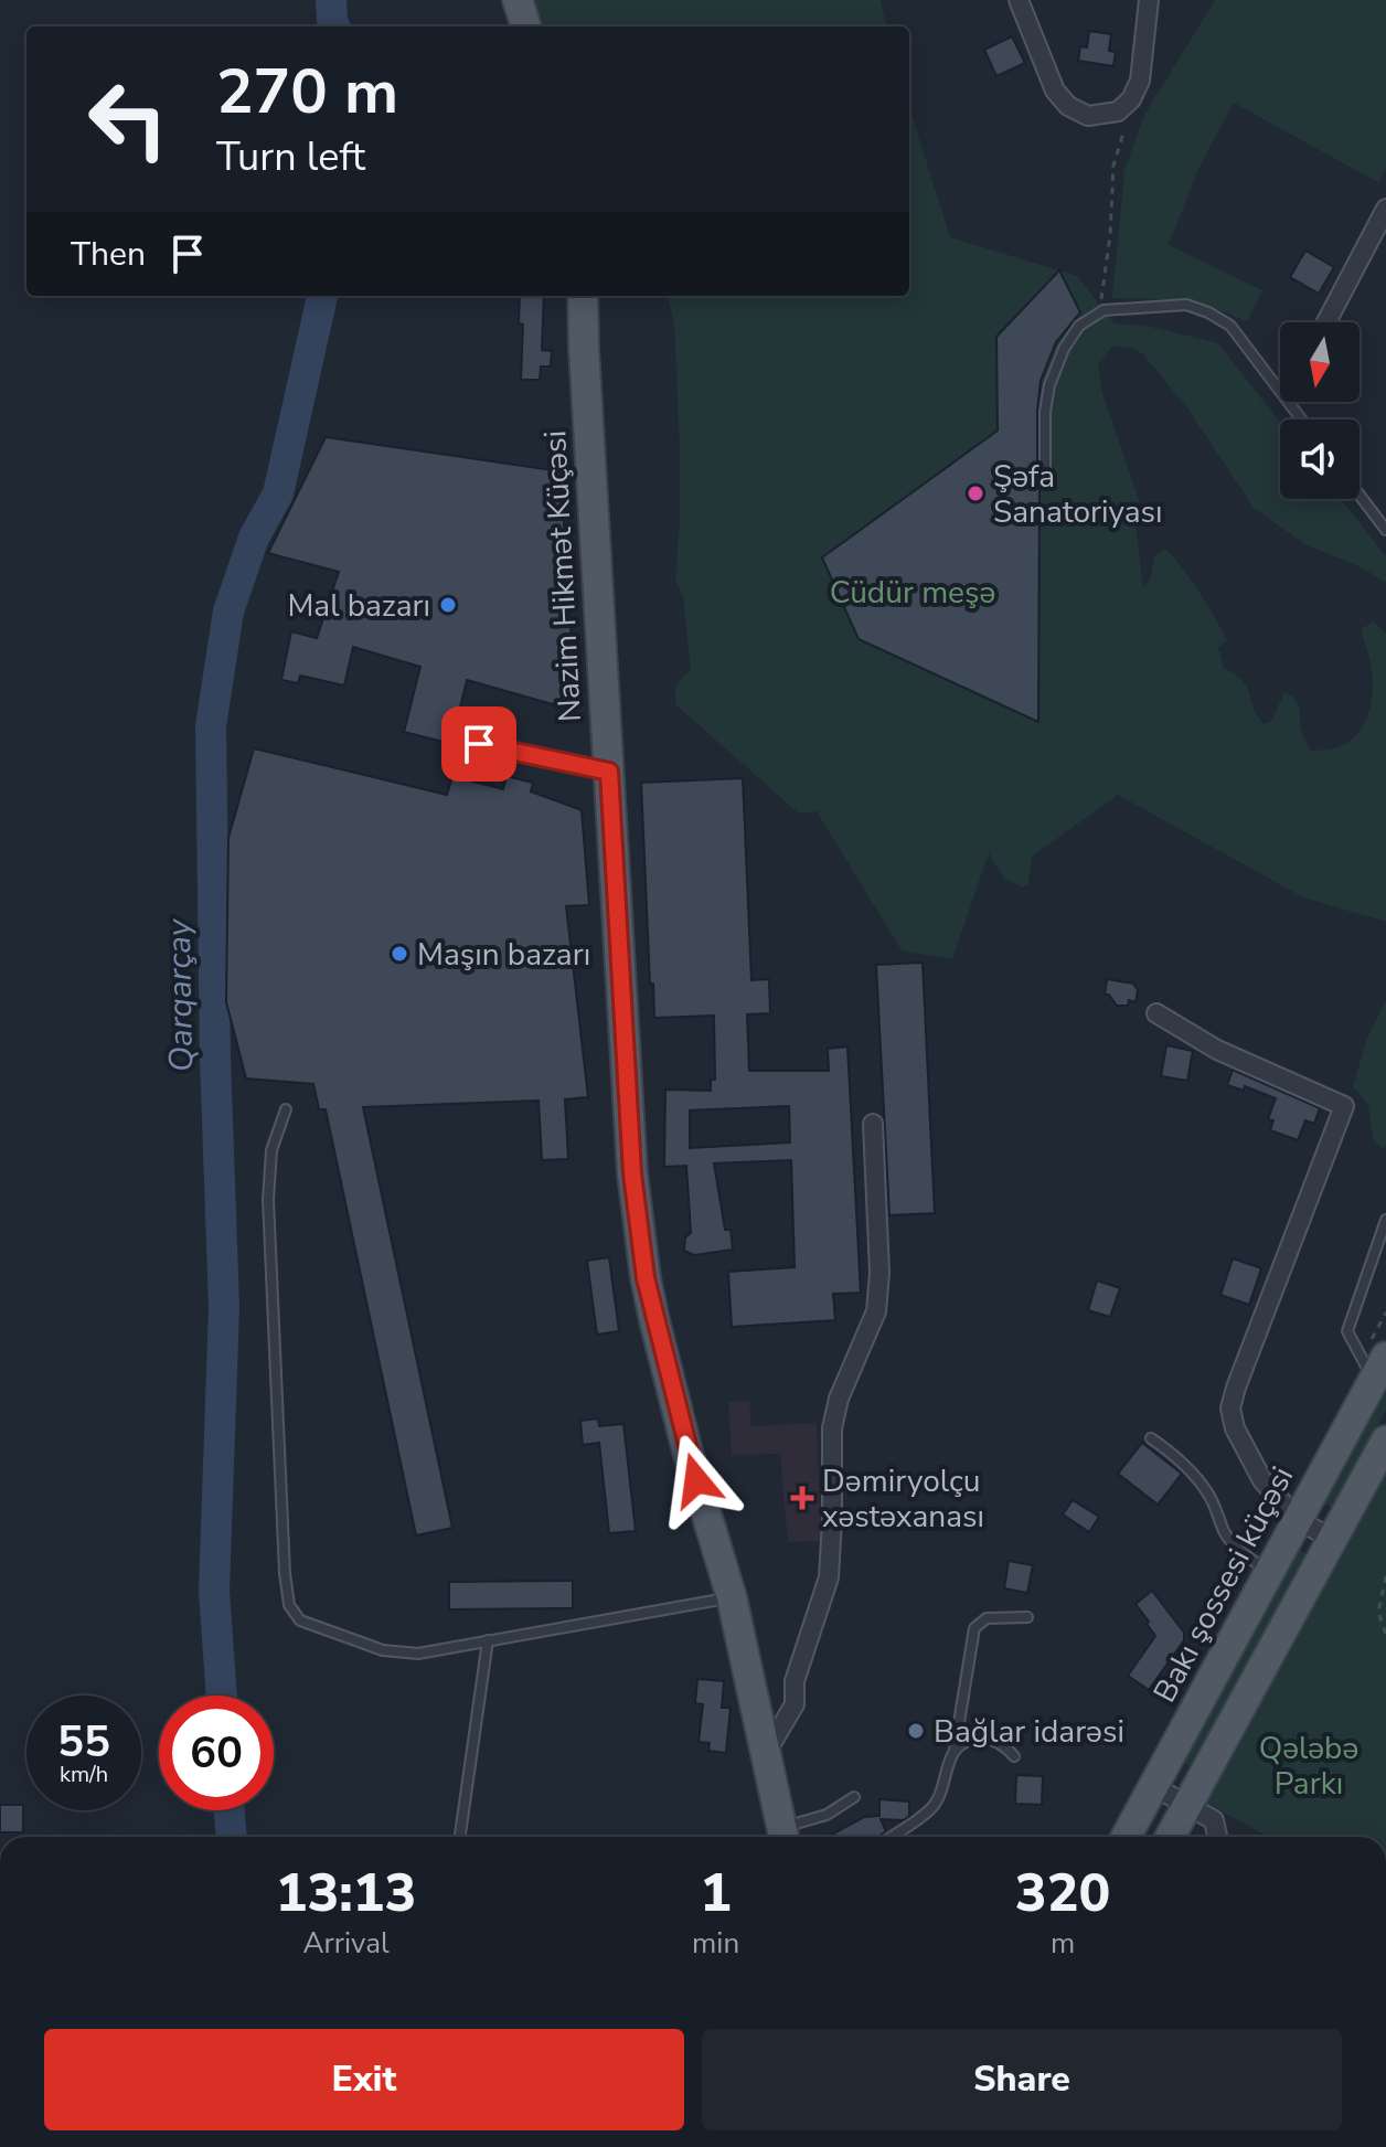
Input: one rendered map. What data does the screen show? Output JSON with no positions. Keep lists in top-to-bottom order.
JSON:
{
  "streets": {
    "main road": ["Nazim Hikmət Küçəsi", "Bakı şossesi küçəsi"]
  },
  "water": ["Qarqarçay"],
  "parks": ["Cüdür meşə", "Qələbə Parkı"],
  "places": {
    "other": [
      "Şəfa Sanatoriyası",
      "Mal bazarı",
      "Maşın bazarı",
      "Bağlar idarəsi"
    ],
    "health": ["Dəmiryolçu xəstəxanası"]
  },
  "north": "bottom",
  "page": {
    "turn": ["270 m", "Turn left"],
    "then": "Then",
    "speed": "55 km/h",
    "limit": "60",
    "eta": [
      "13:13",
      "Arrival",
      "1",
      "min",
      "320",
      "m"
    ],
    "buttons": ["Exit", "Share"]
  }
}
